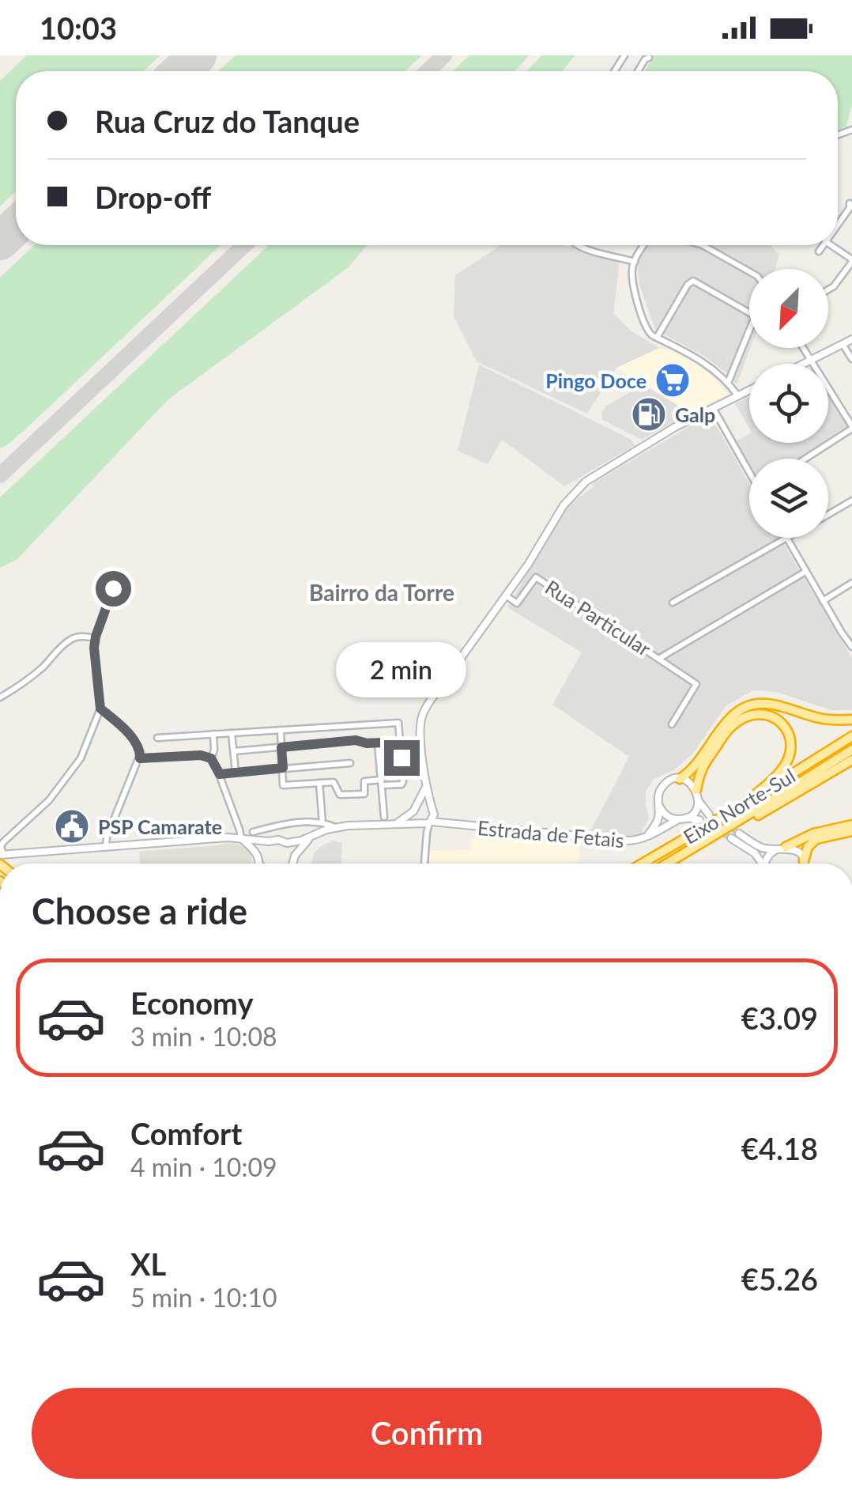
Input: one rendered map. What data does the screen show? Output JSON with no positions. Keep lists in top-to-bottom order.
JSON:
{
  "streets": {
    "highway": ["Eixo Norte-Sul"],
    "street": ["Rua Particular", "Estrada de Fetais"]
  },
  "districts": ["Bairro da Torre"],
  "places": {
    "supermarket": ["Pingo Doce"],
    "fuel station": ["Galp"],
    "public building": ["PSP Camarate"]
  },
  "north": "bottom left",
  "page": {
    "status": "10:03",
    "banner": ["Rua Cruz do Tanque", "Drop-off"],
    "bubble": "2 min",
    "heading": "Choose a ride",
    "list": [
      {
        "name": "Economy",
        "note": "3 min · 10:08",
        "value": "€3.09"
      },
      {
        "name": "Comfort",
        "note": "4 min · 10:09",
        "value": "€4.18"
      },
      {
        "name": "XL",
        "note": "5 min · 10:10",
        "value": "€5.26"
      }
    ],
    "buttons": "Confirm"
  }
}
